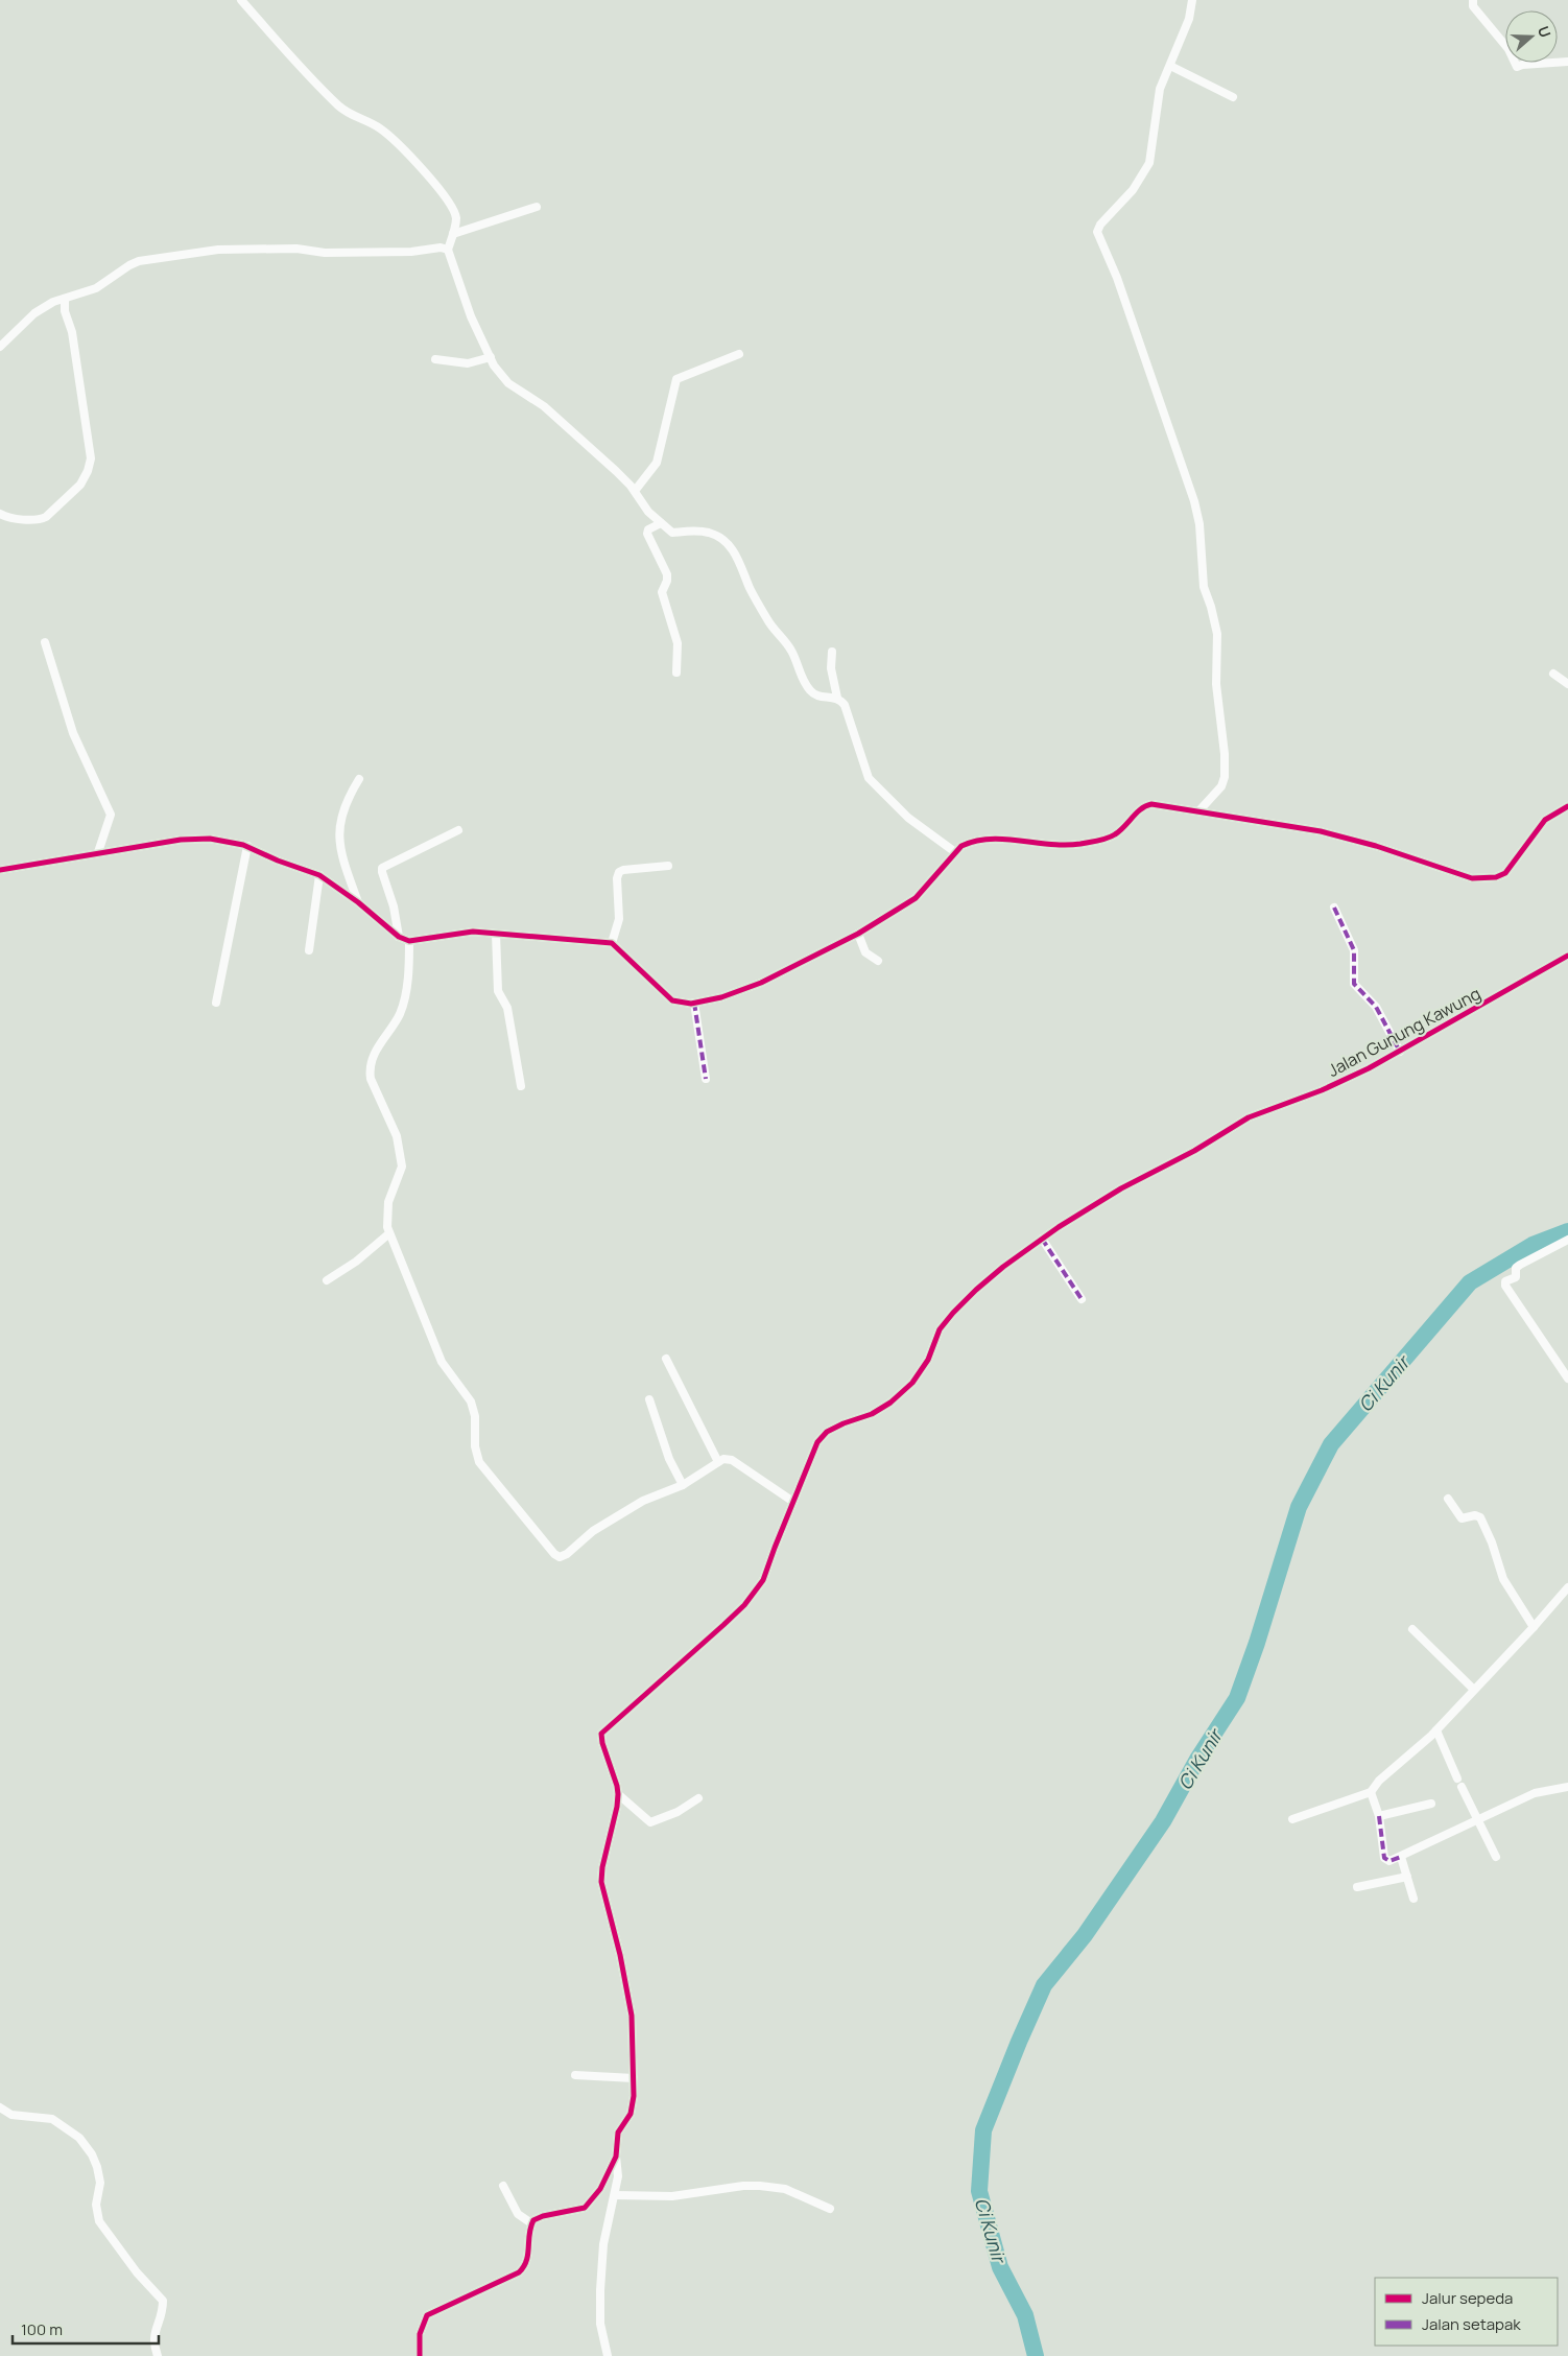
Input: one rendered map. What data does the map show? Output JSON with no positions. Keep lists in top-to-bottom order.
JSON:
{
  "streets": {
    "street": ["Jalan Gunung Kawung"]
  },
  "water": ["Ci Kunir"],
  "legend": ["Jalur sepeda", "Jalan setapak"],
  "scale_bar": "100 m",
  "north": "right"
}
